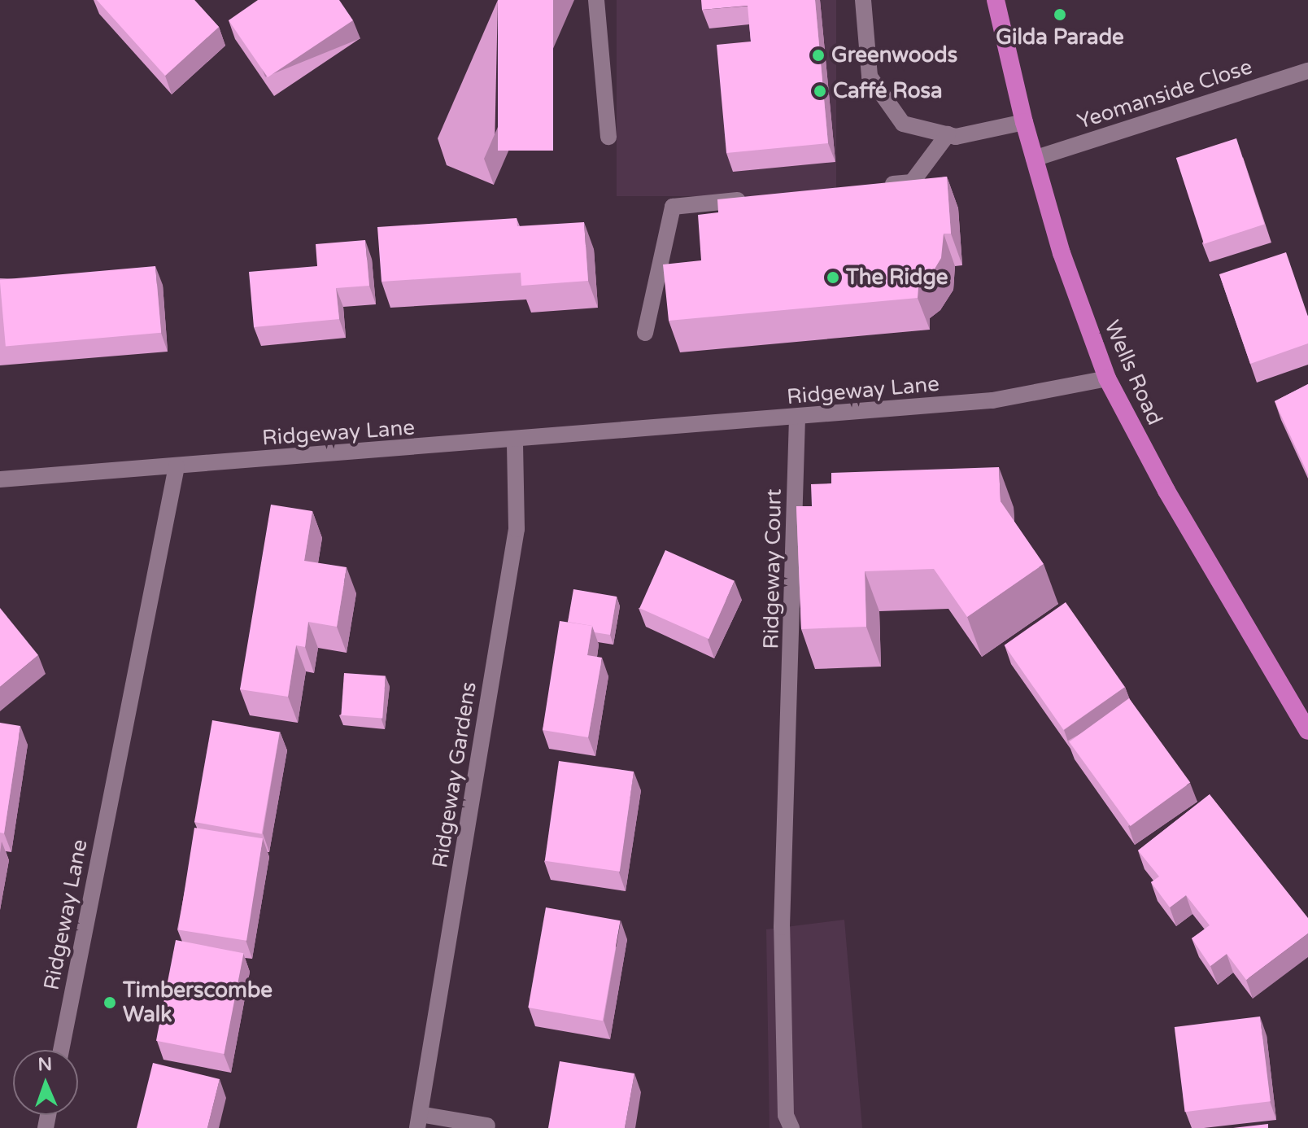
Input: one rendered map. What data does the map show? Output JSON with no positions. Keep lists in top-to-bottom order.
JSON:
{
  "streets": {
    "highway": ["Wells Road"],
    "street": [
      "Yeomanside Close",
      "Ridgeway Lane",
      "Ridgeway Court",
      "Ridgeway Gardens"
    ]
  },
  "crossings": [
    ["Yeomanside Close", "Wells Road"],
    ["Wells Road", "Ridgeway Lane"],
    ["Ridgeway Lane", "Ridgeway Court"],
    ["Ridgeway Lane", "Ridgeway Gardens"]
  ],
  "places": [
    "Gilda Parade",
    "Greenwoods",
    "Caffé Rosa",
    "The Ridge",
    "Timberscombe Walk"
  ],
  "north": "top"
}
